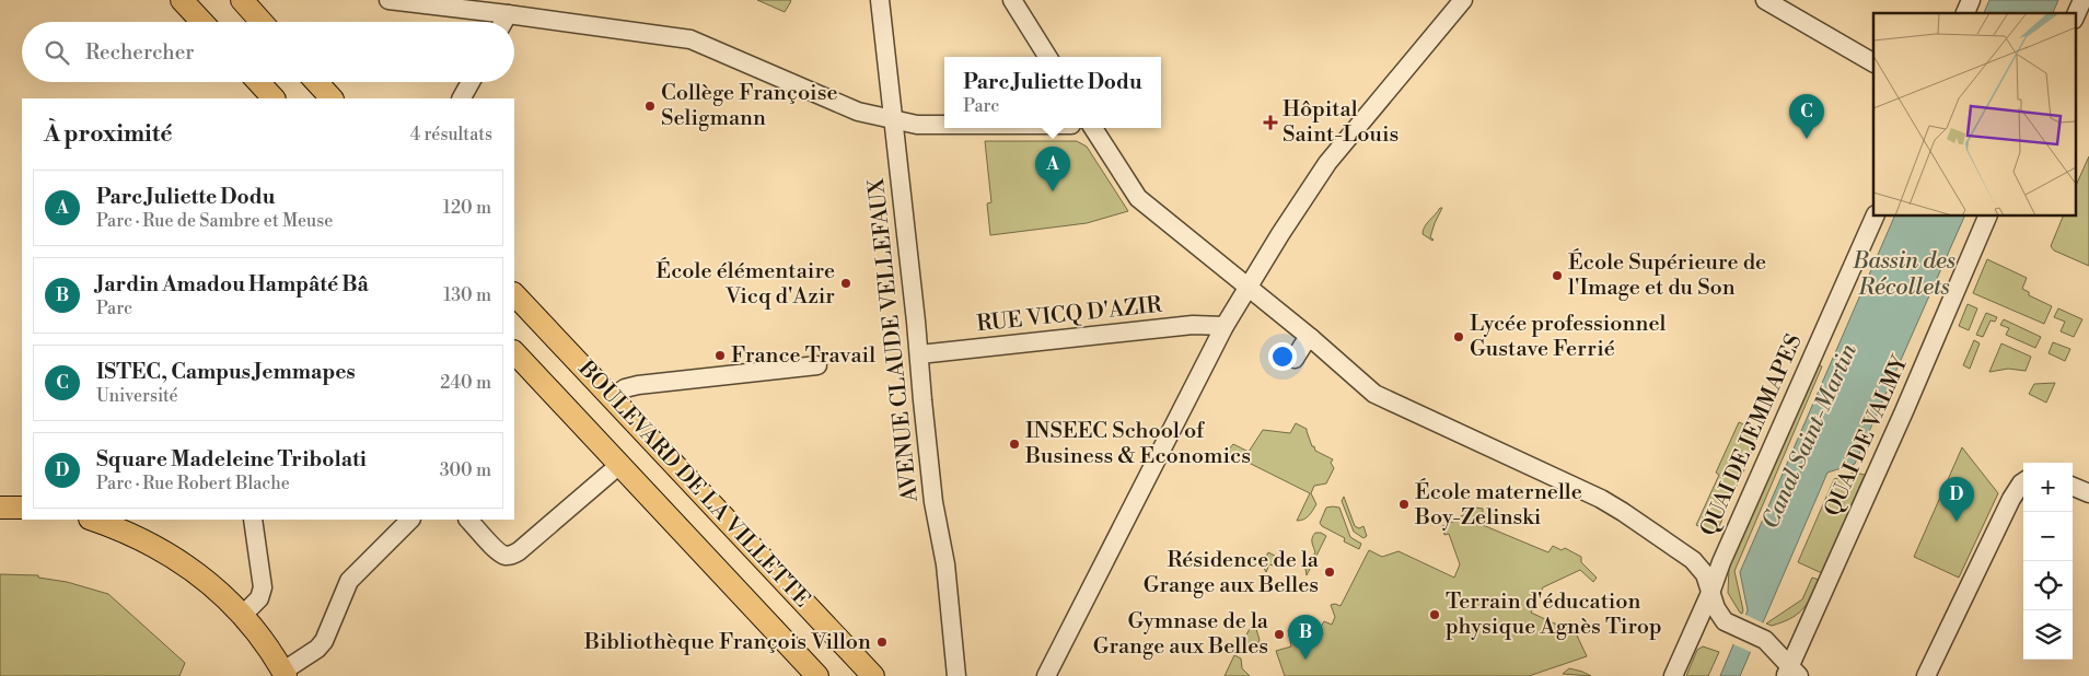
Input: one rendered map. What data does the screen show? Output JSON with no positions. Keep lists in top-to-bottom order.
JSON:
{
  "streets": {
    "main road": ["BOULEVARD DE LA VILLETTE"],
    "street": [
      "RUE VICQ D'AZIR",
      "AVENUE CLAUDE VELLEFAUX",
      "QUAI DE JEMMAPES",
      "QUAI DE VALMY"
    ]
  },
  "crossings": [
    ["RUE VICQ D'AZIR", "AVENUE CLAUDE VELLEFAUX"]
  ],
  "water": ["Bassin des Récollets", "Canal Saint-Martin"],
  "places": {
    "other": [
      "Collège Françoise Seligmann",
      "École Supérieure de l'Image et du Son",
      "École élémentaire Vicq d'Azir",
      "Lycée professionnel Gustave Ferrié",
      "France Travail",
      "INSEEC School of Business & Economics",
      "École maternelle Boy-Zelinski",
      "Résidence de la Grange aux Belles",
      "Terrain d'éducation physique Agnès Tirop",
      "Gymnase de la Grange aux Belles",
      "Bibliothèque François Villon"
    ],
    "health": ["Hôpital Saint-Louis"]
  },
  "page": {
    "search": "Rechercher",
    "popup": ["Parc Juliette Dodu", "Parc"],
    "pins": [
      "C",
      "A",
      "D",
      "B"
    ],
    "heading": ["À proximité", "4 résultats"],
    "list": [
      {
        "mark": "A",
        "name": "Parc Juliette Dodu",
        "note": "Parc · Rue de Sambre et Meuse",
        "value": "120 m"
      },
      {
        "mark": "B",
        "name": "Jardin Amadou Hampâté Bâ",
        "note": "Parc",
        "value": "130 m"
      },
      {
        "mark": "C",
        "name": "ISTEC, Campus Jemmapes",
        "note": "Université",
        "value": "240 m"
      },
      {
        "mark": "D",
        "name": "Square Madeleine Tribolati",
        "note": "Parc · Rue Robert Blache",
        "value": "300 m"
      }
    ],
    "map_buttons": ["+", "−"]
  }
}
